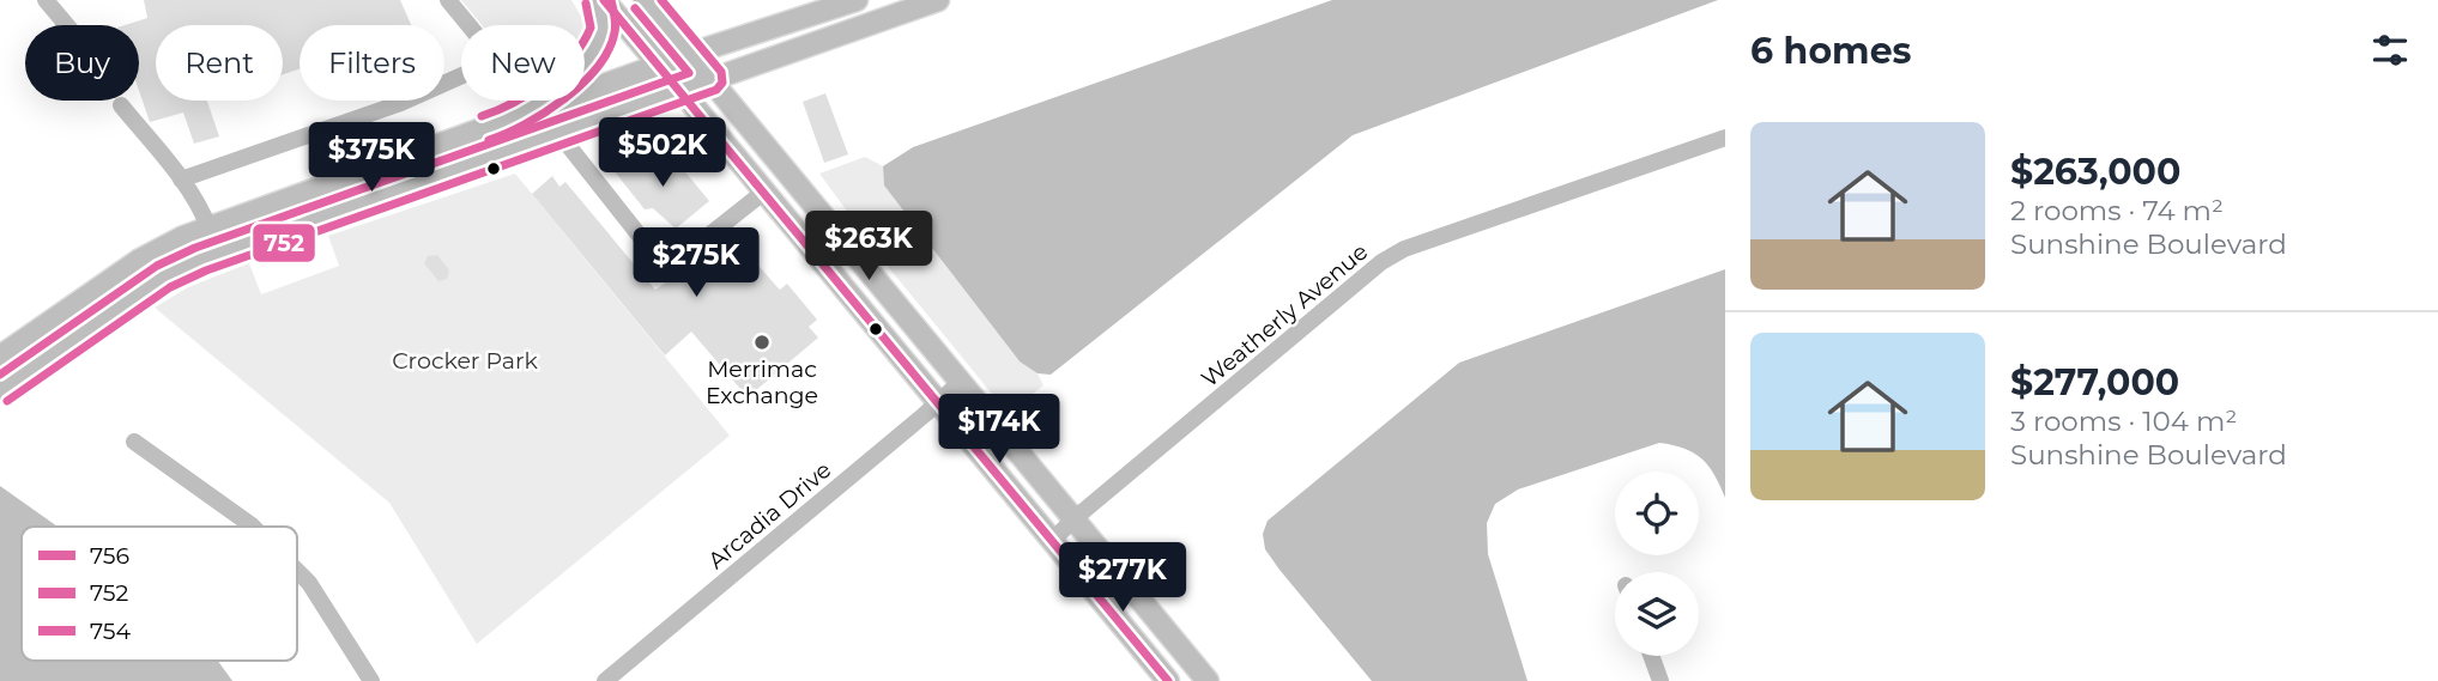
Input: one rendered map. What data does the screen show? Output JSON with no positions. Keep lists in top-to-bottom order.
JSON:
{
  "streets": {
    "street": ["Weatherly Avenue", "Arcadia Drive"]
  },
  "parks": ["Crocker Park"],
  "places": ["Merrimac Exchange"],
  "lines": ["transit line 756", "transit line 752", "transit line 754"],
  "legend": ["756", "752", "754"],
  "page": {
    "heading": "6 homes",
    "chip": [
      "Buy",
      "Rent",
      "Filters",
      "New"
    ],
    "list": [
      {
        "name": "$263,000",
        "note": "2 rooms · 74 m² · Sunshine Boulevard"
      },
      {
        "name": "$277,000",
        "note": "3 rooms · 104 m² · Sunshine Boulevard"
      }
    ],
    "price": [
      "$502K",
      "$375K",
      "$263K",
      "$275K",
      "$174K",
      "$277K"
    ]
  }
}
